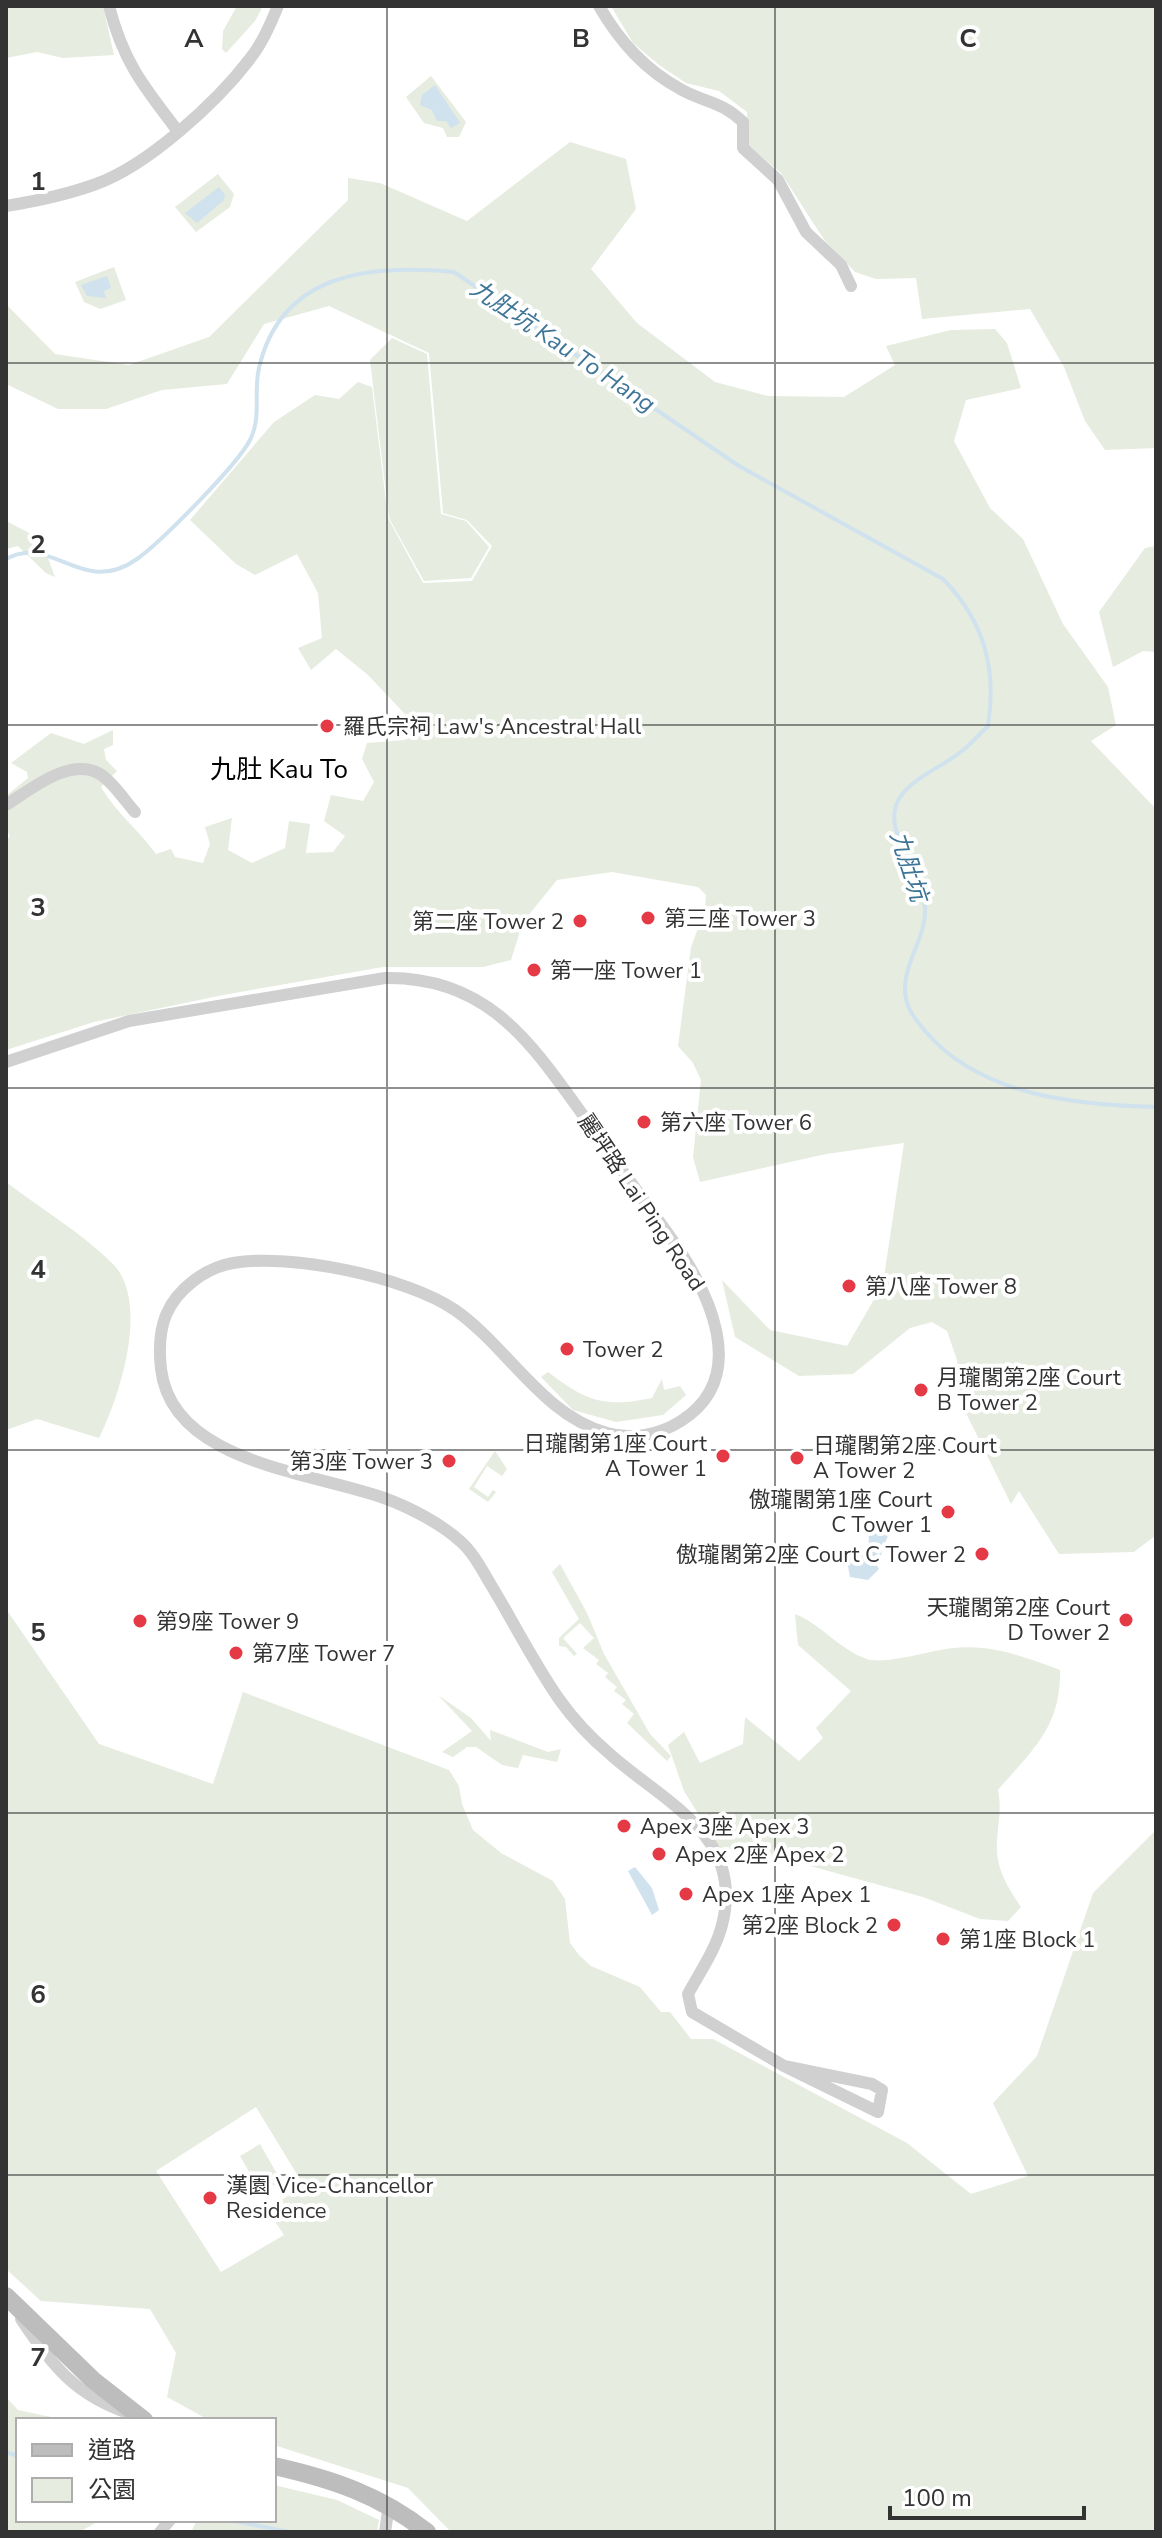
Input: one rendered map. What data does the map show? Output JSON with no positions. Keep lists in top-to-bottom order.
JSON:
{
  "streets": {
    "street": ["麗坪路 Lai Ping Road"]
  },
  "districts": ["九肚 Kau To"],
  "water": ["九肚坑 Kau To Hang", "九肚坑"],
  "places": [
    "羅氏宗祠 Law's Ancestral Hall",
    "第三座 Tower 3",
    "第二座 Tower 2",
    "第一座 Tower 1",
    "第六座 Tower 6",
    "第八座 Tower 8",
    "Tower 2",
    "月瓏閣第2座 Court B Tower 2",
    "日瓏閣第1座 Court A Tower 1",
    "日瓏閣第2座 Court A Tower 2",
    "第3座 Tower 3",
    "傲瓏閣第1座 Court C Tower 1",
    "傲瓏閣第2座 Court C Tower 2",
    "天瓏閣第2座 Court D Tower 2",
    "第9座 Tower 9",
    "第7座 Tower 7",
    "Apex 3座 Apex 3",
    "Apex 2座 Apex 2",
    "Apex 1座 Apex 1",
    "第2座 Block 2",
    "第1座 Block 1",
    "漢園 Vice-Chancellor Residence"
  ],
  "legend": ["道路", "公園"],
  "scale_bar": "100 m",
  "grid": {
    "columns": ["A", "B", "C"],
    "rows": [
      "1",
      "2",
      "3",
      "4",
      "5",
      "6",
      "7"
    ]
  }
}
